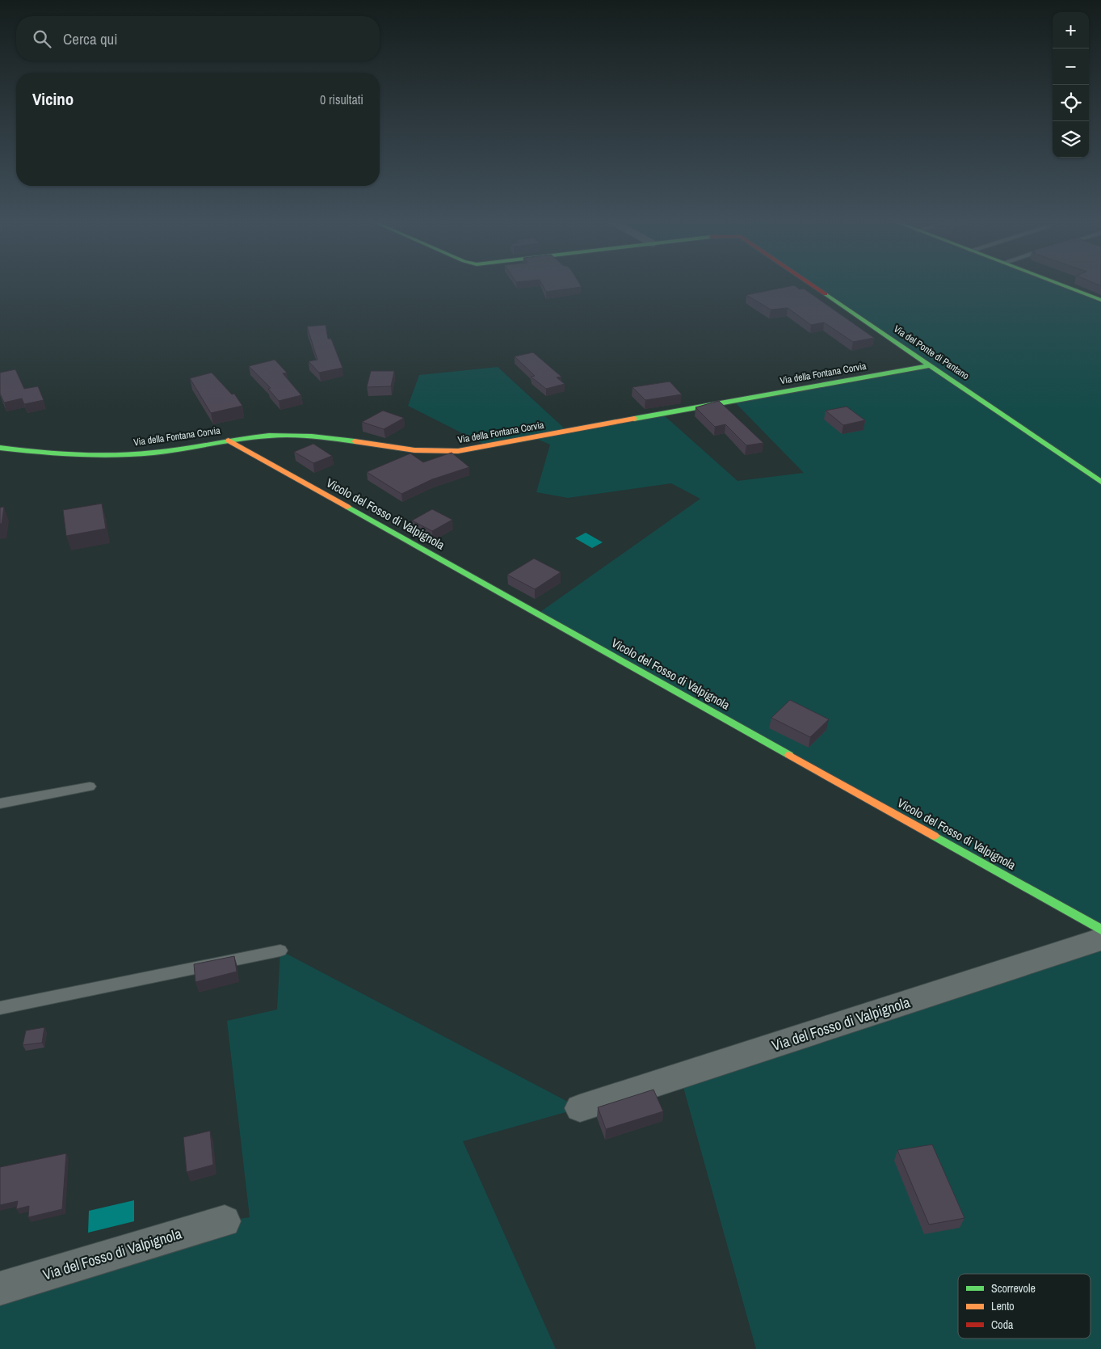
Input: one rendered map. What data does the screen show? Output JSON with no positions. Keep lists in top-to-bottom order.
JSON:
{
  "streets": {
    "street": [
      "Via del Ponte di Pantano",
      "Via della Fontana Corvia",
      "Vicolo del Fosso di Valpignola",
      "Via del Fosso di Valpignola"
    ]
  },
  "crossings": [
    ["Via del Ponte di Pantano", "Via della Fontana Corvia"],
    ["Via della Fontana Corvia", "Vicolo del Fosso di Valpignola"]
  ],
  "legend": ["Scorrevole", "Lento", "Coda"],
  "page": {
    "map_buttons": ["+", "−"],
    "search": "Cerca qui",
    "heading": ["Vicino", "0 risultati"]
  }
}
